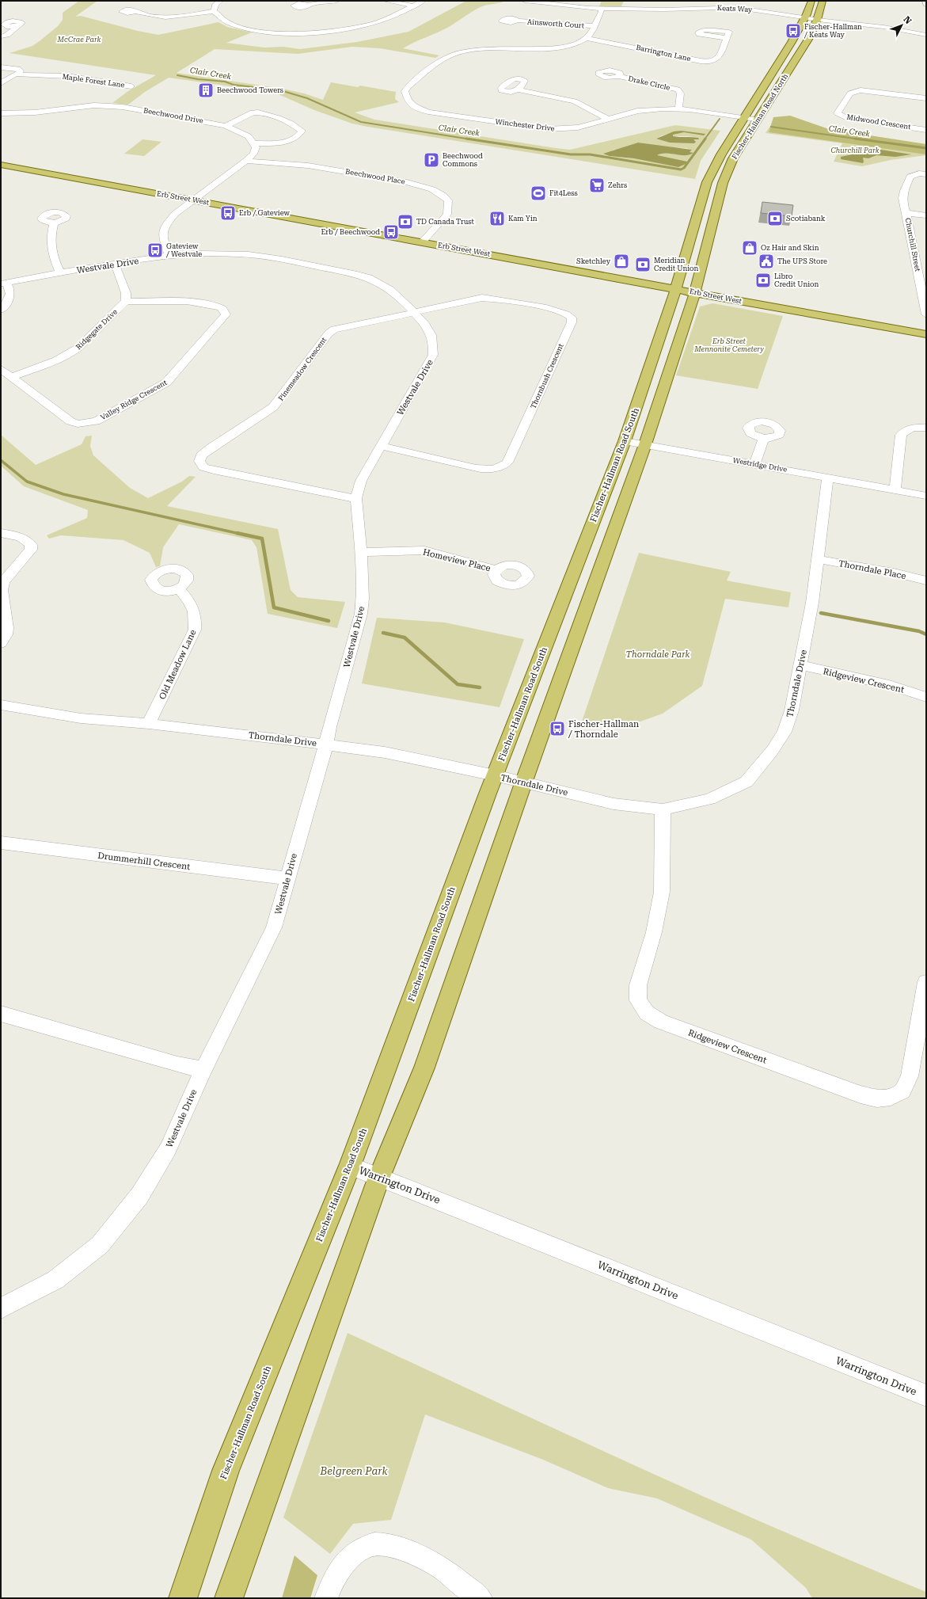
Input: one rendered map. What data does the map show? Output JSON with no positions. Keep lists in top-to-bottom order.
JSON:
{
  "streets": {
    "main road": ["Fischer-Hallman Road North", "Erb Street West", "Fischer-Hallman Road South"],
    "street": [
      "Keats Way",
      "Ainsworth Court",
      "Barrington Lane",
      "Maple Forest Lane",
      "Drake Circle",
      "Beechwood Drive",
      "Midwood Crescent",
      "Winchester Drive",
      "Beechwood Place",
      "Churchill Street",
      "Westvale Drive",
      "Ridgegate Drive",
      "Pinemeadow Crescent",
      "Thornbush Crescent",
      "Valley Ridge Crescent",
      "Westridge Drive",
      "Homeview Place",
      "Thorndale Place",
      "Old Meadow Lane",
      "Ridgeview Crescent",
      "Thorndale Drive",
      "Drummerhill Crescent",
      "Warrington Drive"
    ]
  },
  "crossings": [
    ["Keats Way", "Fischer-Hallman Road North"],
    ["Barrington Lane", "Winchester Drive"],
    ["Drake Circle", "Winchester Drive"],
    ["Fischer-Hallman Road North", "Winchester Drive"],
    ["Fischer-Hallman Road North", "Erb Street West"],
    ["Fischer-Hallman Road North", "Fischer-Hallman Road South"],
    ["Beechwood Place", "Erb Street West"],
    ["Erb Street West", "Fischer-Hallman Road South"],
    ["Westvale Drive", "Pinemeadow Crescent"],
    ["Westvale Drive", "Thornbush Crescent"],
    ["Westvale Drive", "Homeview Place"],
    ["Westvale Drive", "Thorndale Drive"],
    ["Westvale Drive", "Drummerhill Crescent"],
    ["Ridgegate Drive", "Valley Ridge Crescent"],
    ["Pinemeadow Crescent", "Thornbush Crescent"],
    ["Fischer-Hallman Road South", "Westridge Drive"],
    ["Fischer-Hallman Road South", "Thorndale Drive"],
    ["Fischer-Hallman Road South", "Warrington Drive"],
    ["Westridge Drive", "Thorndale Drive"],
    ["Thorndale Place", "Thorndale Drive"],
    ["Old Meadow Lane", "Thorndale Drive"],
    ["Ridgeview Crescent", "Thorndale Drive"]
  ],
  "water": ["Clair Creek"],
  "parks": [
    "McCrae Park",
    "Churchill Park",
    "Erb Street Mennonite Cemetery",
    "Thorndale Park",
    "Belgreen Park"
  ],
  "places": {
    "bus stop": [
      "Fischer-Hallman / Keats Way",
      "Erb / Gateview",
      "Erb / Beechwood",
      "Gateview / Westvale",
      "Fischer-Hallman / Thorndale"
    ],
    "building": ["Beechwood Towers"],
    "parking": ["Beechwood Commons"],
    "supermarket": ["Zehrs"],
    "sports": ["Fit4Less"],
    "restaurant": ["Kam Yin"],
    "bank": [
      "Scotiabank",
      "TD Canada Trust",
      "Meridian Credit Union",
      "Libro Credit Union"
    ],
    "shop": ["Oz Hair and Skin", "Sketchley"],
    "public building": ["The UPS Store"]
  },
  "north": "top right"
}
